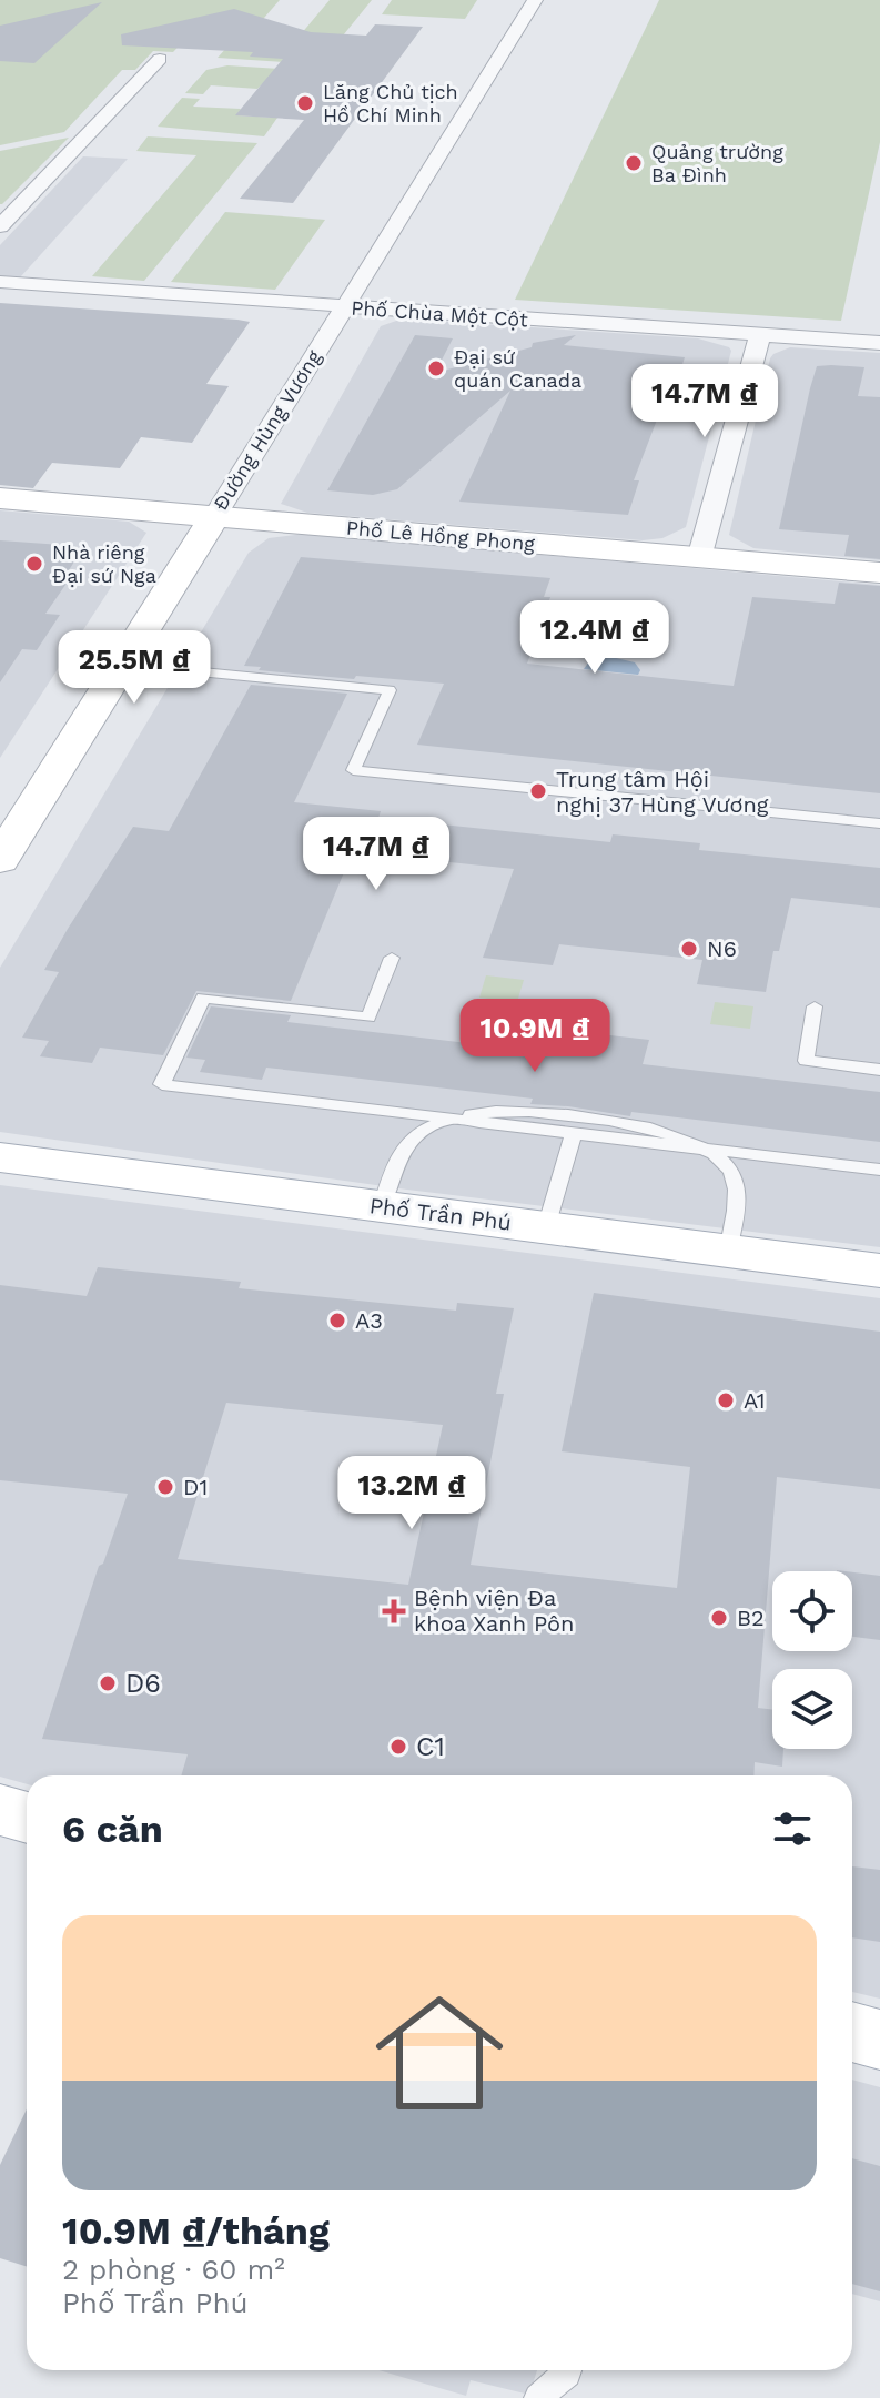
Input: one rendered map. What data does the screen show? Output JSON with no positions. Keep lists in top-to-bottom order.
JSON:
{
  "streets": {
    "street": [
      "Phố Chùa Một Cột",
      "Đường Hùng Vương",
      "Phố Lê Hồng Phong",
      "Phố Trần Phú"
    ]
  },
  "crossings": [
    ["Phố Chùa Một Cột", "Đường Hùng Vương"],
    ["Đường Hùng Vương", "Phố Lê Hồng Phong"]
  ],
  "places": {
    "other": [
      "Lăng Chủ tịch Hồ Chí Minh",
      "Quảng trường Ba Đình",
      "Đại sứ quán Canada",
      "Nhà riêng Đại sứ Nga",
      "Trung tâm Hội nghị 37 Hùng Vương",
      "N6",
      "A3",
      "A1",
      "D1",
      "B2",
      "D6",
      "C1"
    ],
    "health": ["Bệnh viện Đa khoa Xanh Pôn"]
  },
  "page": {
    "price": [
      "14.7M ₫",
      "12.4M ₫",
      "25.5M ₫",
      "14.7M ₫",
      "10.9M ₫",
      "13.2M ₫"
    ],
    "heading": "6 căn",
    "list": [
      {
        "name": "10.9M ₫/tháng",
        "note": "2 phòng · 60 m² · Phố Trần Phú"
      }
    ]
  }
}
